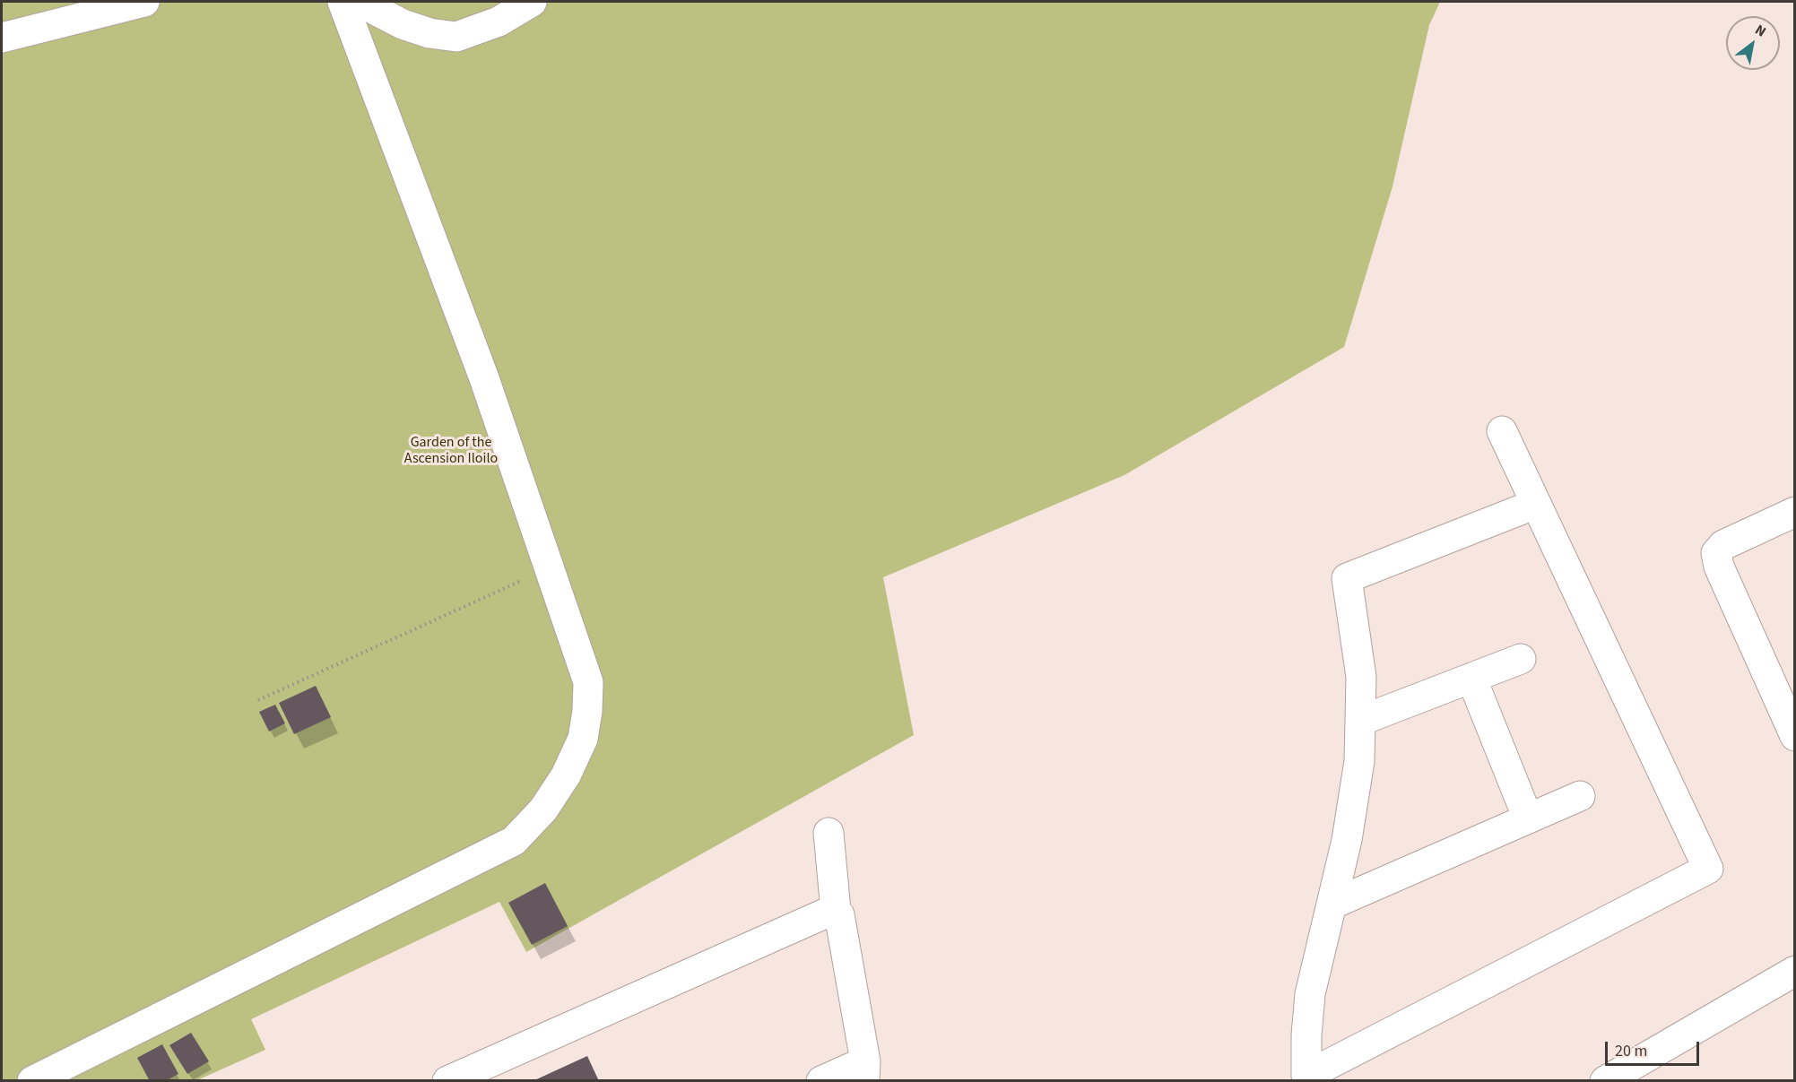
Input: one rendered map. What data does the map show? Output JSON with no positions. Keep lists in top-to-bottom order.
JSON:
{
  "parks": ["Garden of the Ascension Iloilo"],
  "scale_bar": "20 m",
  "north": "top right"
}
